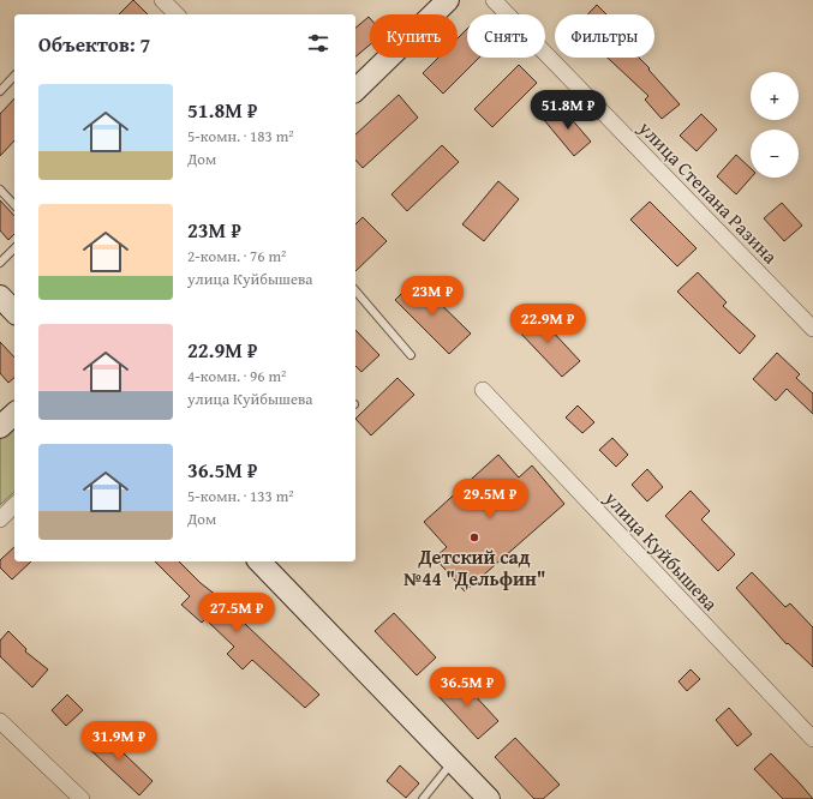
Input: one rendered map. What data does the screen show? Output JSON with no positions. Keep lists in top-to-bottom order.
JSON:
{
  "streets": {
    "street": ["улица Степана Разина", "улица Куйбышева"]
  },
  "places": ["Детский сад №44 \"Дельфин\""],
  "page": {
    "chip": ["Купить", "Снять", "Фильтры"],
    "heading": "Объектов: 7",
    "map_buttons": ["+", "−"],
    "list": [
      {
        "name": "51.8M ₽",
        "note": "5-комн. · 183 m² · Дом"
      },
      {
        "name": "23M ₽",
        "note": "2-комн. · 76 m² · улица Куйбышева"
      },
      {
        "name": "22.9M ₽",
        "note": "4-комн. · 96 m² · улица Куйбышева"
      },
      {
        "name": "36.5M ₽",
        "note": "5-комн. · 133 m² · Дом"
      }
    ],
    "price": [
      "51.8M ₽",
      "23M ₽",
      "22.9M ₽",
      "29.5M ₽",
      "27.5M ₽",
      "36.5M ₽",
      "31.9M ₽"
    ]
  }
}
